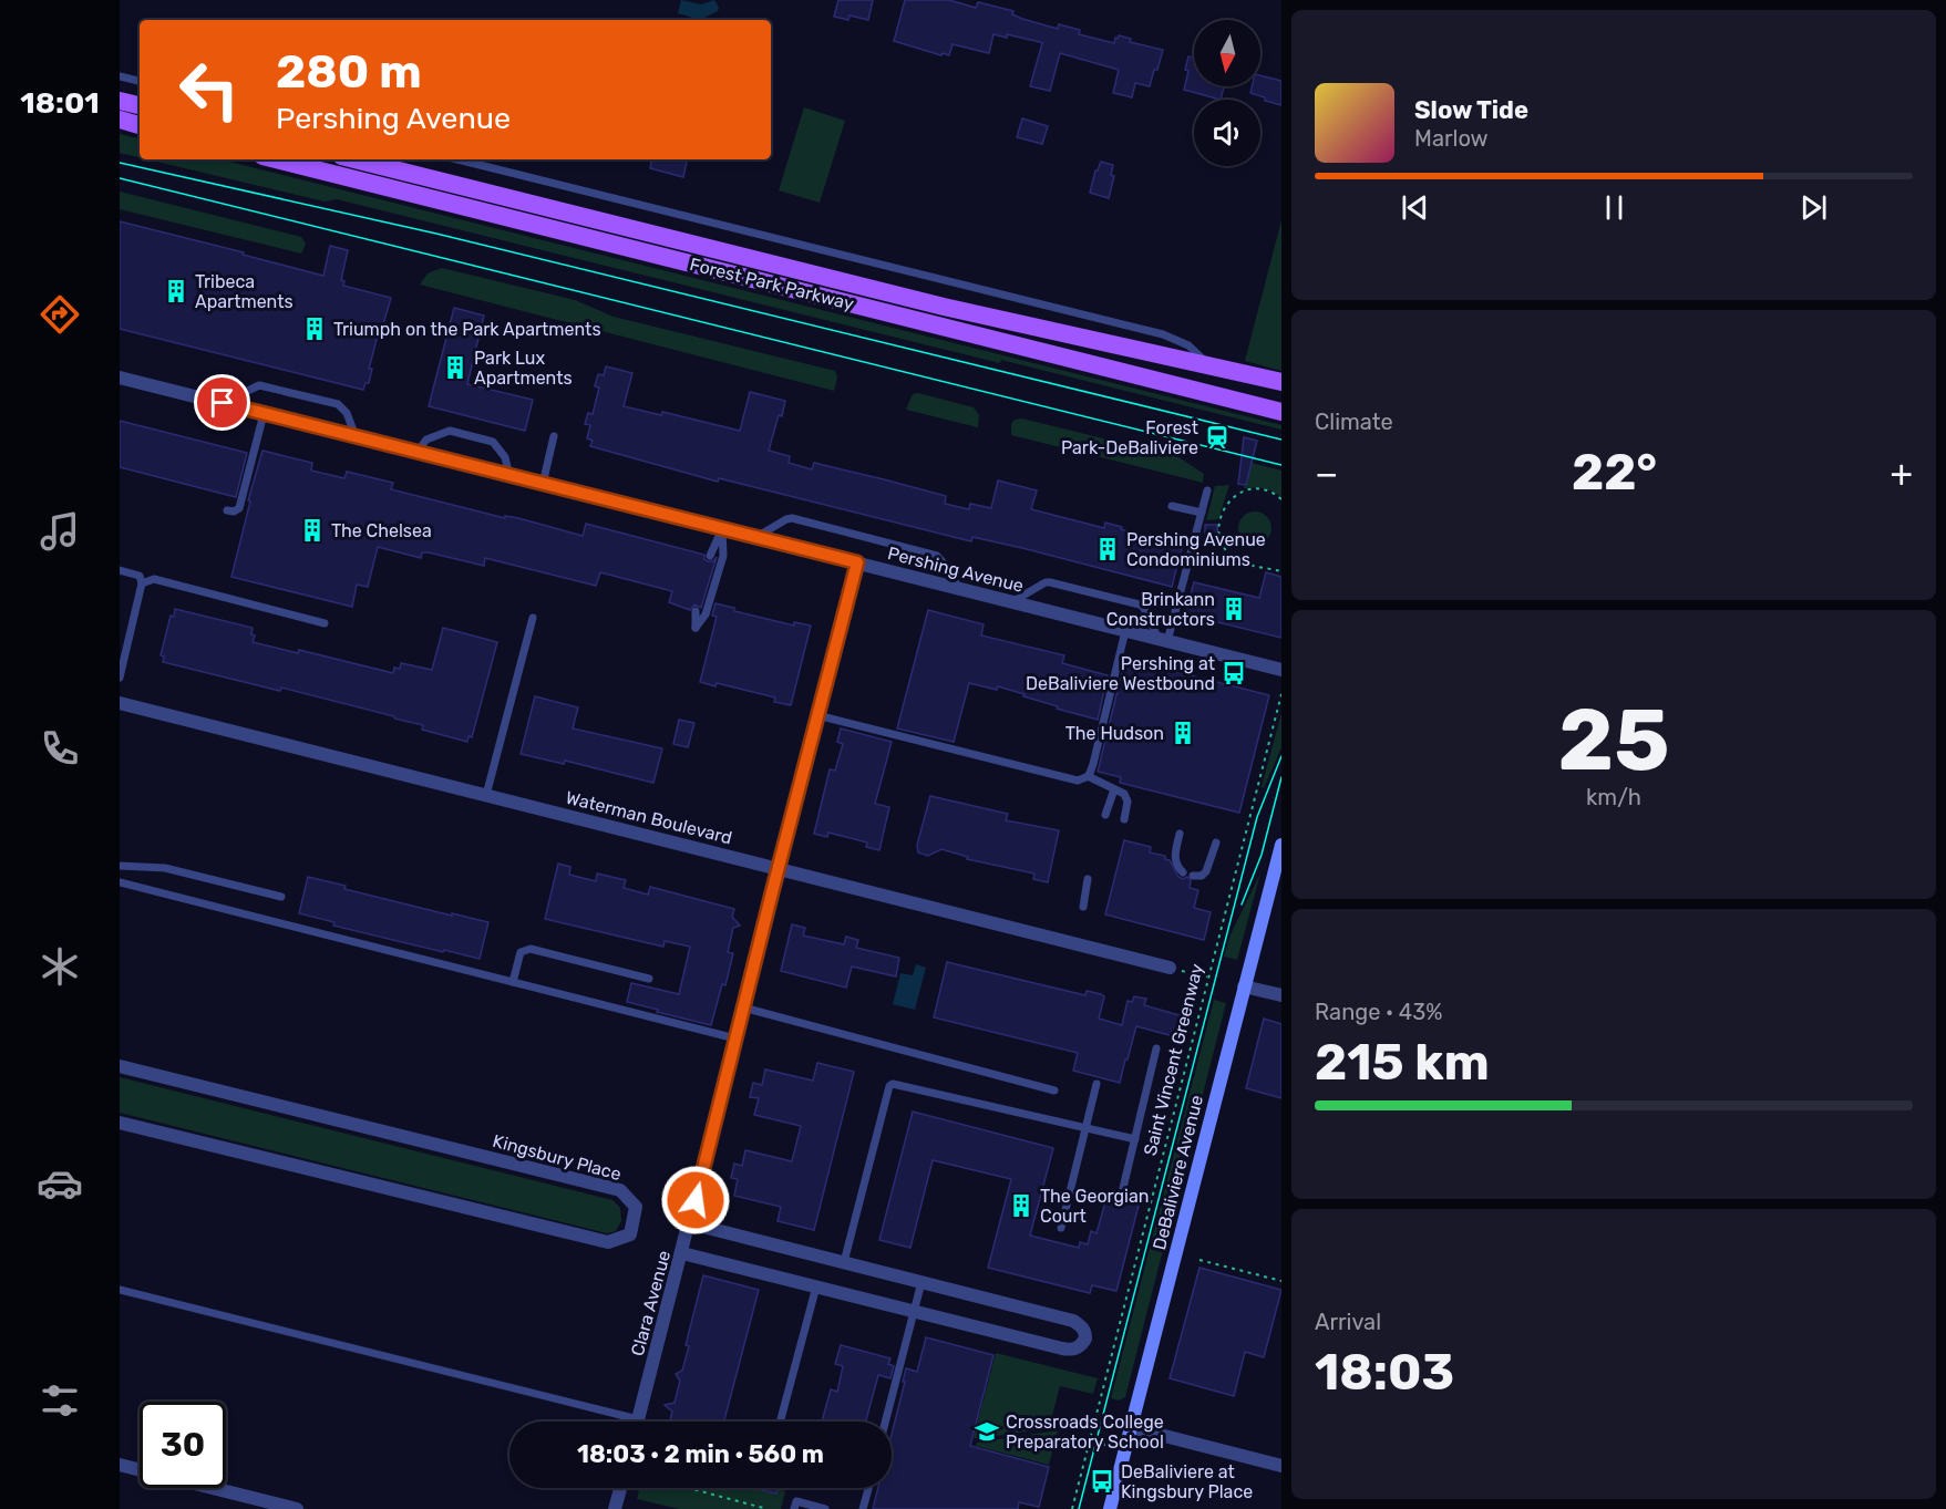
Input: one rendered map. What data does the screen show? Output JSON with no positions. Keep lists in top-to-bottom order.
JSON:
{
  "streets": {
    "main road": ["Forest Park Parkway", "DeBaliviere Avenue"],
    "street": [
      "Pershing Avenue",
      "Waterman Boulevard",
      "Kingsbury Place",
      "Clara Avenue"
    ],
    "path": ["Saint Vincent Greenway"]
  },
  "crossings": [
    ["Pershing Avenue", "Clara Avenue"],
    ["Waterman Boulevard", "Clara Avenue"]
  ],
  "places": {
    "building": [
      "Tribeca Apartments",
      "Triumph on the Park Apartments",
      "Park Lux Apartments",
      "The Chelsea",
      "Pershing Avenue Condominiums",
      "Brinkann Constructors",
      "The Hudson",
      "The Georgian Court"
    ],
    "station": ["Forest Park-DeBaliviere"],
    "bus stop": ["Pershing at DeBaliviere Westbound", "DeBaliviere at Kingsbury Place"],
    "school or university": ["Crossroads College Preparatory School"]
  },
  "north": "bottom",
  "page": {
    "tabs": "18:01",
    "turn": ["280 m", "Pershing Avenue"],
    "song": ["Slow Tide", "Marlow"],
    "tile": [
      "Climate",
      ["25", "km/h"],
      ["Range · 43%", "215 km"],
      ["Arrival", "18:03"]
    ],
    "heat": ["−", "22°", "+"],
    "limit": "30",
    "trip": "18:03 · 2 min · 560 m"
  }
}
